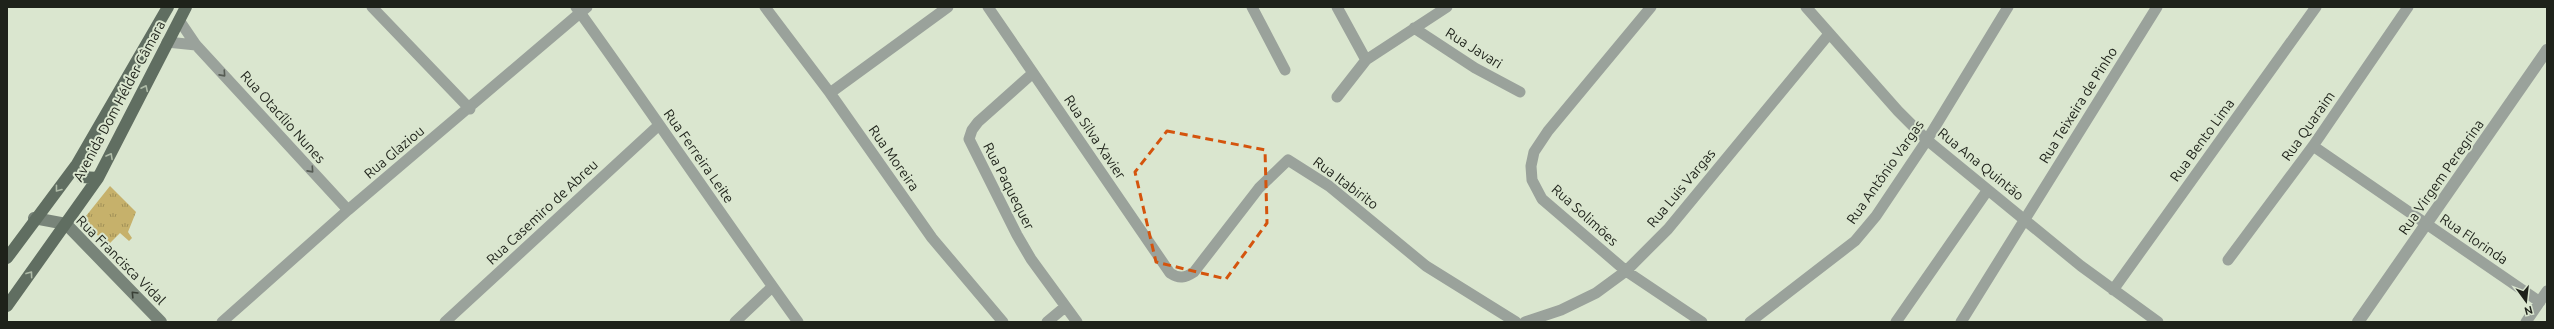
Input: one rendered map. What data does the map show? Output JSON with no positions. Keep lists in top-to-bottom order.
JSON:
{
  "streets": {
    "main road": ["Avenida Dom Hélder Câmara", "Rua Francisca Vidal"],
    "street": [
      "Rua Javari",
      "Rua Teixeira de Pinho",
      "Rua Otacílio Nunes",
      "Rua Quaraim",
      "Rua Silva Xavier",
      "Rua Bento Lima",
      "Rua Glaziou",
      "Rua Ferreira Leite",
      "Rua Moreira",
      "Rua Ana Quintão",
      "Rua Antônio Vargas",
      "Rua Virgem Peregrina",
      "Rua Itabirito",
      "Rua Paquequer",
      "Rua Luis Vargas",
      "Rua Casemiro de Abreu",
      "Rua Solimões",
      "Rua Florinda"
    ]
  },
  "crossings": [
    ["Avenida Dom Hélder Câmara", "Rua Otacílio Nunes"],
    ["Avenida Dom Hélder Câmara", "Rua Francisca Vidal"],
    ["Rua Teixeira de Pinho", "Rua Ana Quintão"],
    ["Rua Otacílio Nunes", "Rua Glaziou"],
    ["Rua Quaraim", "Rua Florinda"],
    ["Rua Silva Xavier", "Rua Itabirito"],
    ["Rua Silva Xavier", "Rua Paquequer"],
    ["Rua Bento Lima", "Rua Ana Quintão"],
    ["Rua Glaziou", "Rua Ferreira Leite"],
    ["Rua Ferreira Leite", "Rua Casemiro de Abreu"],
    ["Rua Ana Quintão", "Rua Antônio Vargas"],
    ["Rua Ana Quintão", "Rua Luis Vargas"],
    ["Rua Virgem Peregrina", "Rua Florinda"],
    ["Rua Luis Vargas", "Rua Solimões"]
  ],
  "one_way": ["Rua Otacílio Nunes", "Rua Francisca Vidal"],
  "north": "bottom"
}
